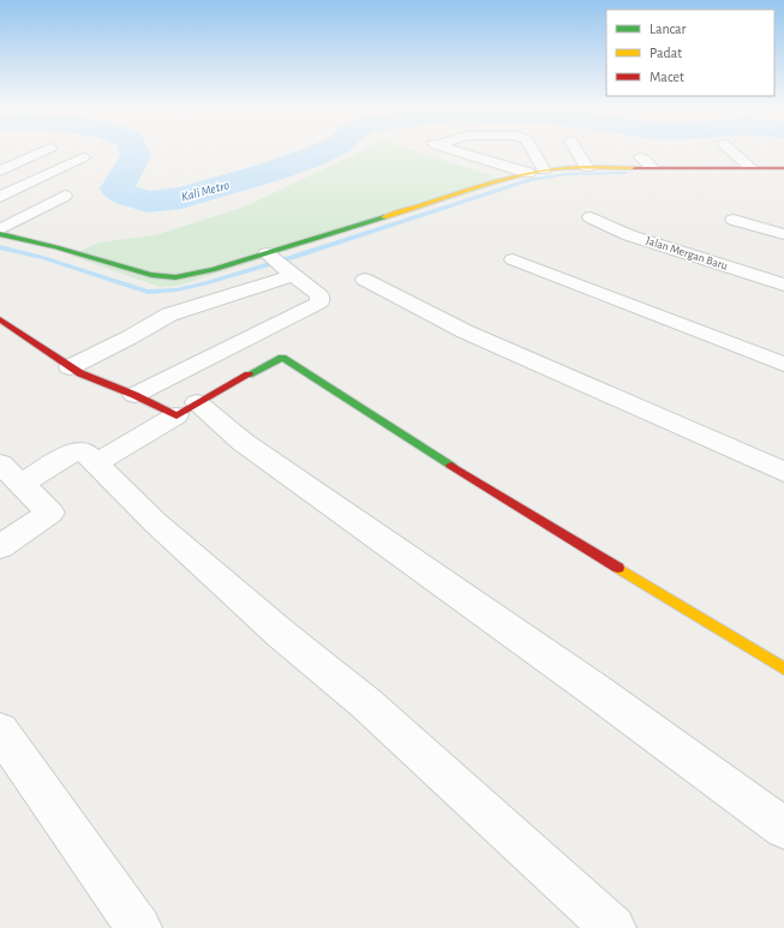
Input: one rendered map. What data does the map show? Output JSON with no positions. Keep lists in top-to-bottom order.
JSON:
{
  "streets": {
    "street": ["Jalan Mergan Baru"]
  },
  "water": ["Kali Metro"],
  "legend": ["Lancar", "Padat", "Macet"]
}
